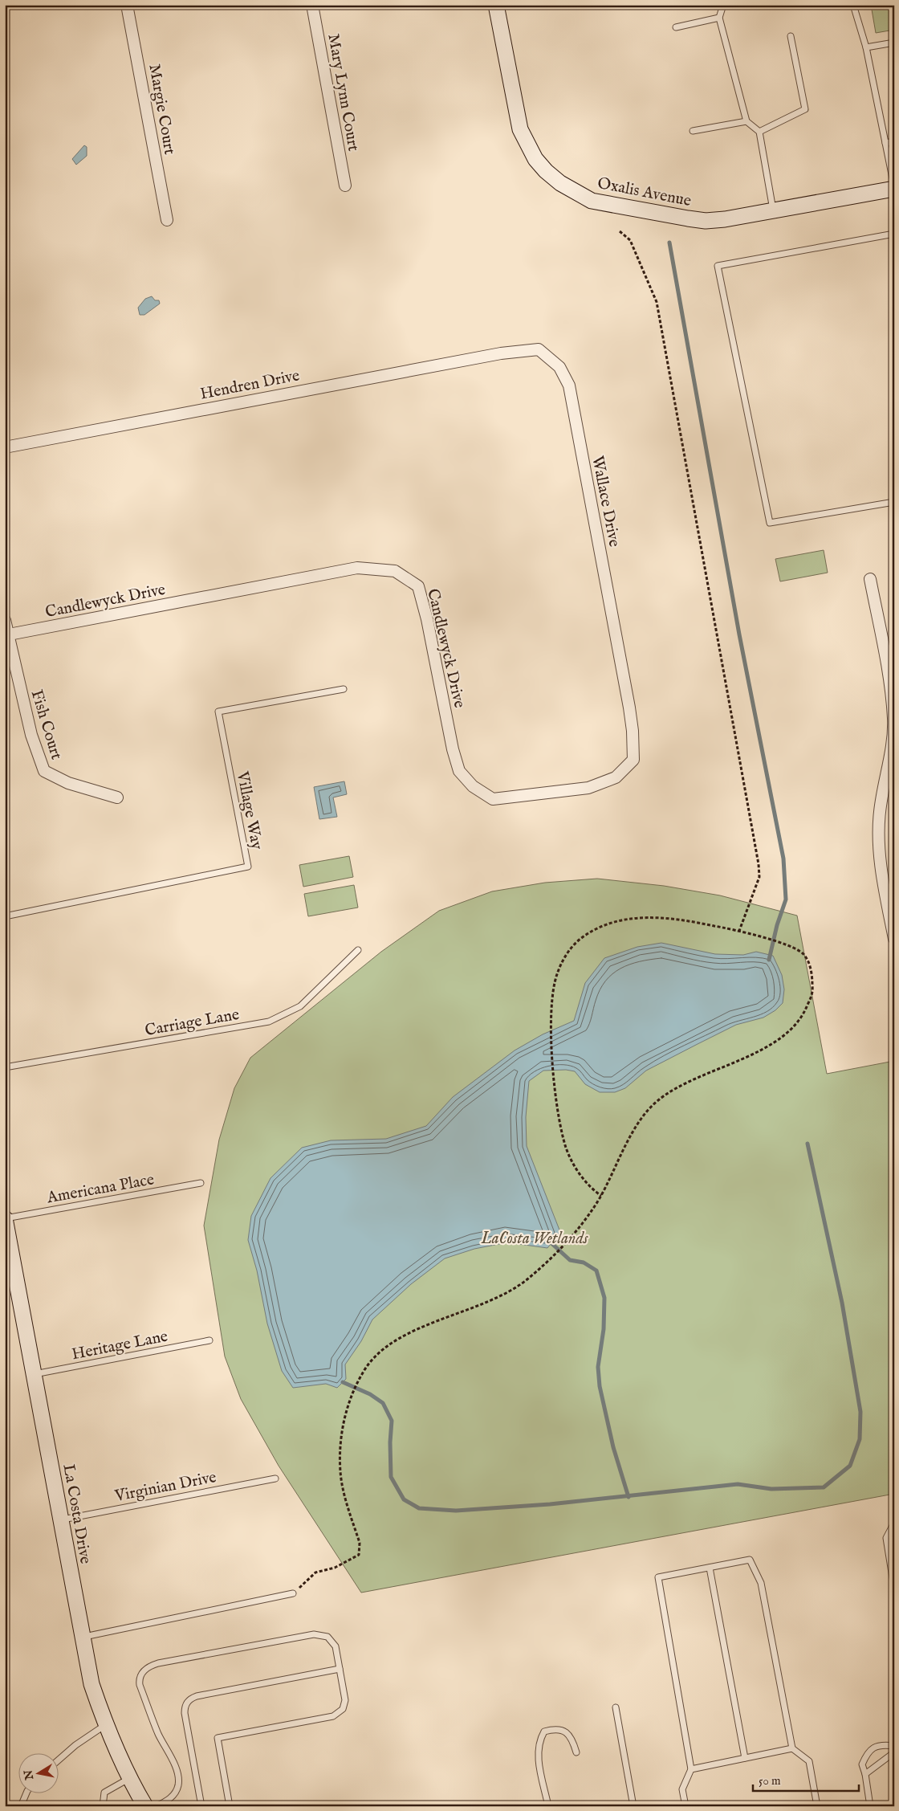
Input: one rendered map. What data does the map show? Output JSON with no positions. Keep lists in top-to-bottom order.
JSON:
{
  "streets": {
    "street": [
      "Mary Lynn Court",
      "Margie Court",
      "Oxalis Avenue",
      "Hendren Drive",
      "Wallace Drive",
      "Candlewyck Drive",
      "Fish Court",
      "La Costa Drive"
    ],
    "lane": [
      "Village Way",
      "Carriage Lane",
      "Americana Place",
      "Heritage Lane",
      "Virginian Drive"
    ]
  },
  "crossings": [
    ["Hendren Drive", "Wallace Drive"],
    ["Wallace Drive", "Candlewyck Drive"],
    ["Candlewyck Drive", "Fish Court"],
    ["Americana Place", "La Costa Drive"],
    ["Heritage Lane", "La Costa Drive"],
    ["Virginian Drive", "La Costa Drive"]
  ],
  "parks": ["LaCosta Wetlands"],
  "scale_bar": "50 m",
  "north": "left"
}
